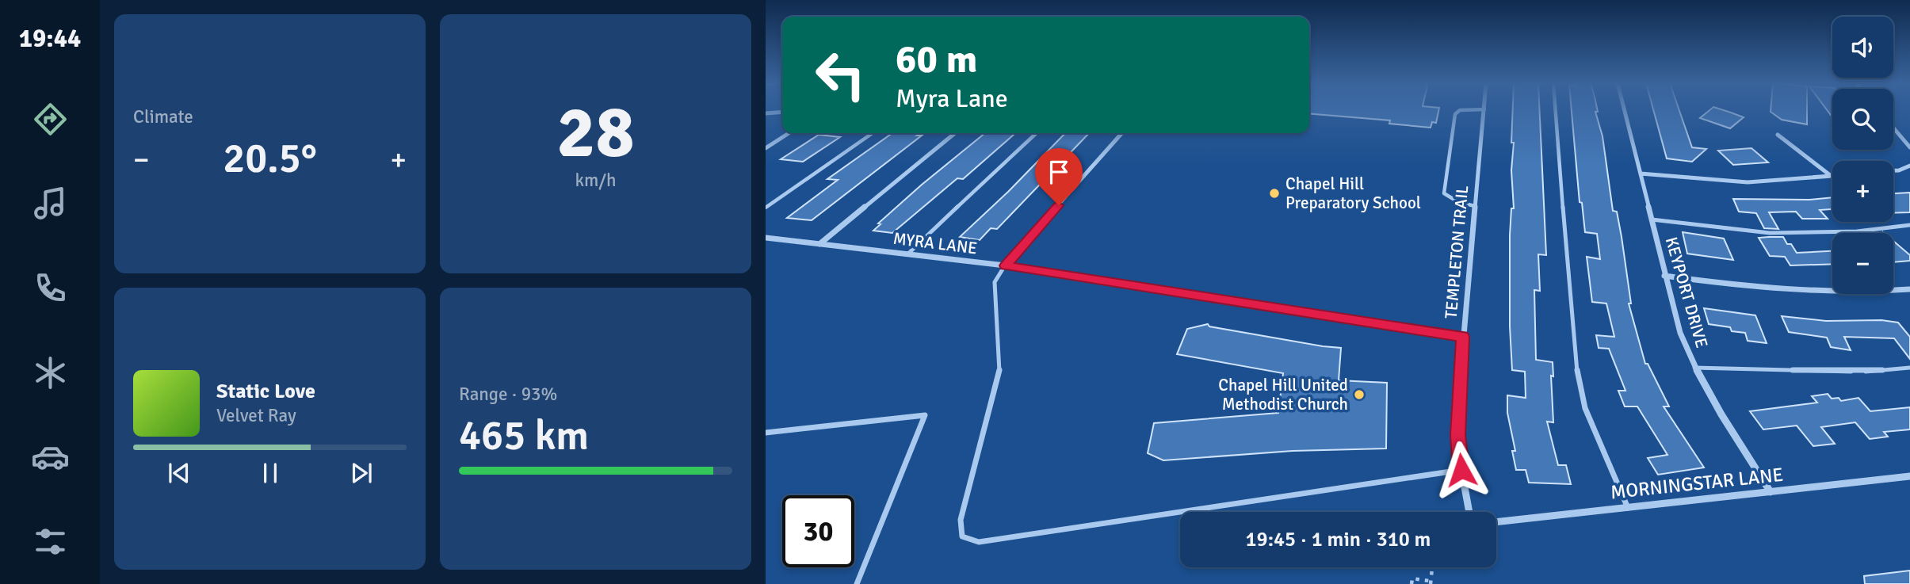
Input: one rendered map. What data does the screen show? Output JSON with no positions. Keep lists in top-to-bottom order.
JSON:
{
  "streets": {
    "street": [
      "MYRA LANE",
      "TEMPLETON TRAIL",
      "KEYPORT DRIVE",
      "MORNINGSTAR LANE"
    ]
  },
  "crossings": [
    ["MYRA LANE", "TEMPLETON TRAIL"],
    ["KEYPORT DRIVE", "MORNINGSTAR LANE"]
  ],
  "places": ["Chapel Hill Preparatory School", "Chapel Hill United Methodist Church"],
  "page": {
    "tabs": "19:44",
    "tile": [
      "Climate",
      ["28", "km/h"],
      ["Range · 93%", "465 km"]
    ],
    "map_buttons": ["+", "−"],
    "turn": ["60 m", "Myra Lane"],
    "heat": ["−", "20.5°", "+"],
    "song": ["Static Love", "Velvet Ray"],
    "limit": "30",
    "trip": "19:45 · 1 min · 310 m"
  }
}
